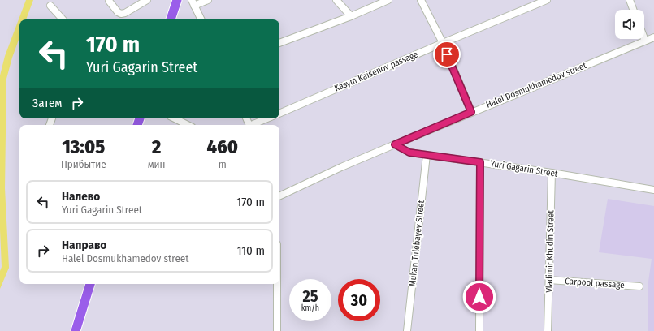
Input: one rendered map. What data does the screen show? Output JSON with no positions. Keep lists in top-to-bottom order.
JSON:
{
  "streets": {
    "street": [
      "Kasym Kaisenov passage",
      "Halel Dosmukhamedov street",
      "Yuri Gagarin Street",
      "Mukan Tulebayev Street",
      "Vladimir Khudin Street",
      "Carpool passage"
    ]
  },
  "crossings": [
    ["Halel Dosmukhamedov street", "Yuri Gagarin Street"],
    ["Yuri Gagarin Street", "Mukan Tulebayev Street"],
    ["Yuri Gagarin Street", "Vladimir Khudin Street"],
    ["Vladimir Khudin Street", "Carpool passage"]
  ],
  "page": {
    "turn": ["170 m", "Yuri Gagarin Street"],
    "then": "Затем",
    "eta": [
      "13:05",
      "Прибытие",
      "2",
      "мин",
      "460",
      "m"
    ],
    "list": [
      {
        "name": "Налево",
        "note": "Yuri Gagarin Street",
        "value": "170 m"
      },
      {
        "name": "Направо",
        "note": "Halel Dosmukhamedov street",
        "value": "110 m"
      }
    ],
    "speed": "25 km/h",
    "limit": "30"
  }
}
